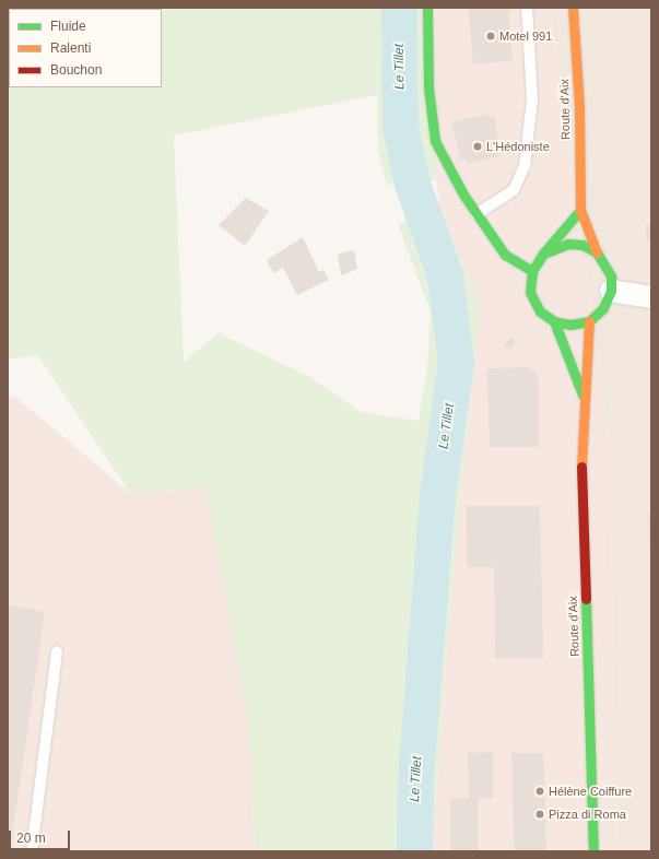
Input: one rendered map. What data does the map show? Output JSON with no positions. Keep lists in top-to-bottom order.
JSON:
{
  "streets": {
    "main road": ["Route d'Aix"]
  },
  "water": ["Le Tillet"],
  "places": [
    "Motel 991",
    "L'Hédoniste",
    "Hélène Coiffure",
    "Pizza di Roma"
  ],
  "legend": ["Fluide", "Ralenti", "Bouchon"],
  "scale_bar": "20 m"
}
